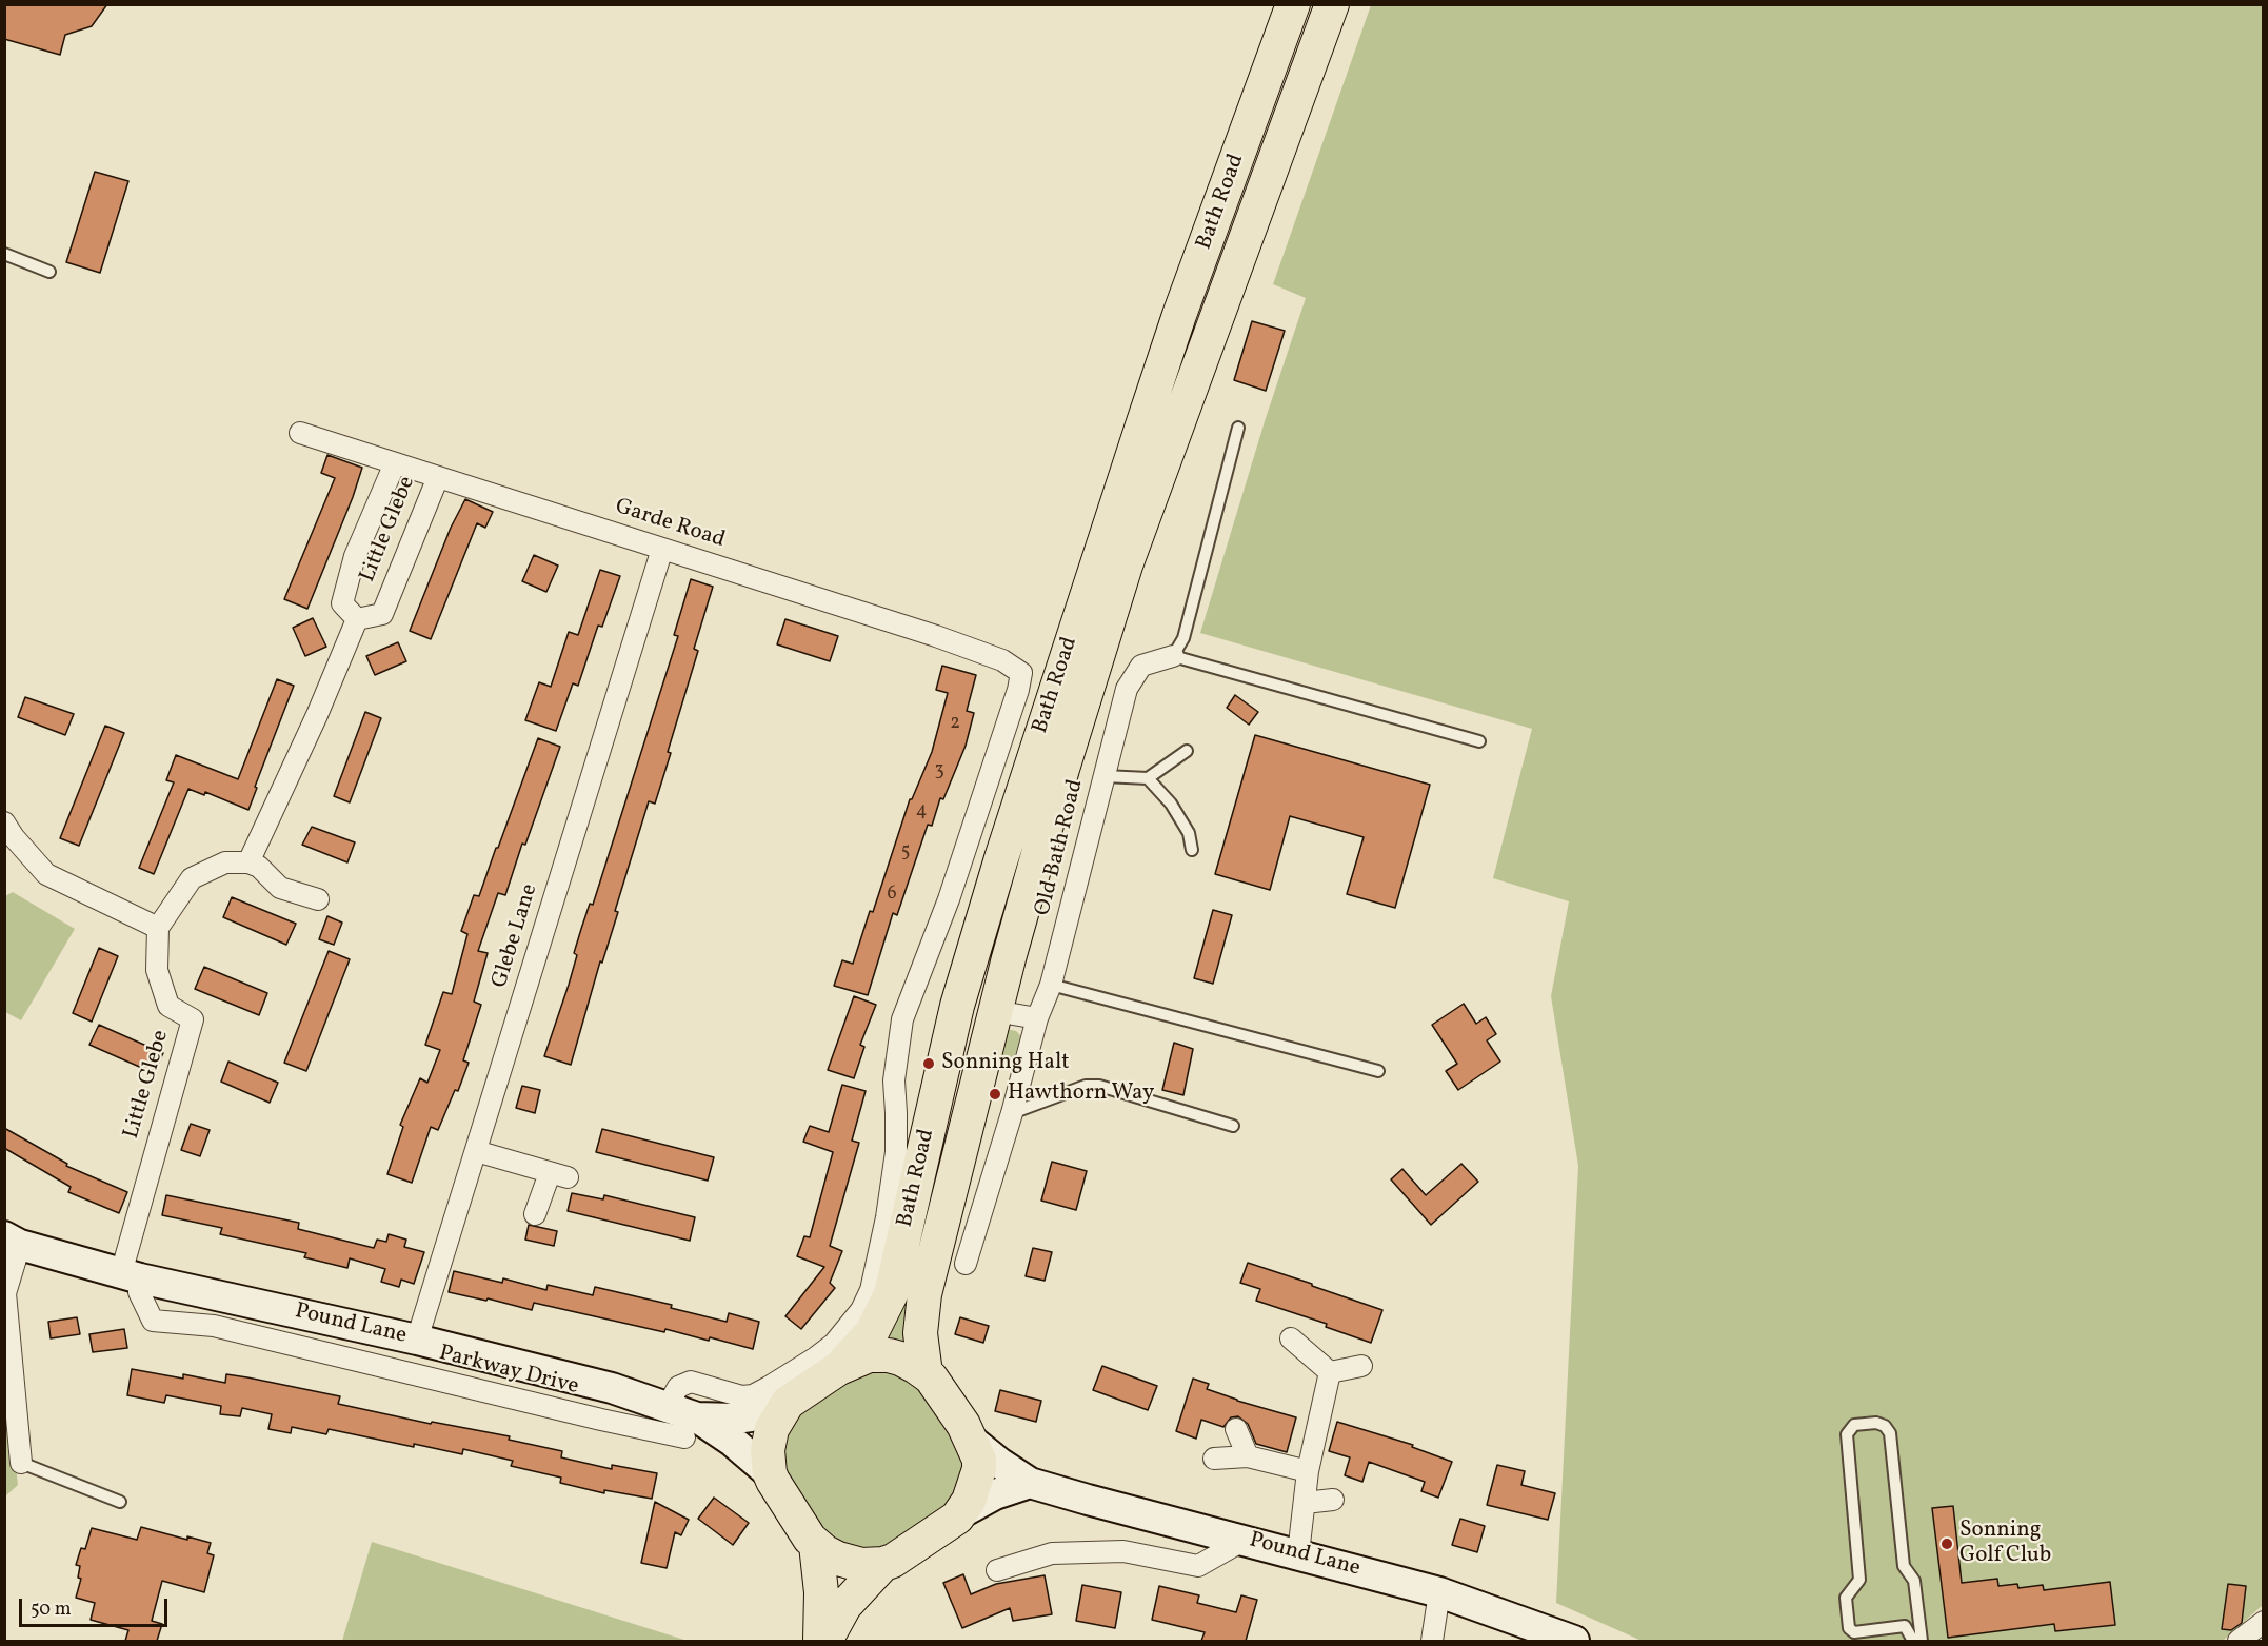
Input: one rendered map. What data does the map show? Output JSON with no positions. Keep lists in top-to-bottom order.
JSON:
{
  "streets": {
    "main road": ["Bath Road"],
    "street": [
      "Garde Road",
      "Little Glebe",
      "Old Bath Road",
      "Glebe Lane",
      "Pound Lane",
      "Parkway Drive"
    ]
  },
  "crossings": [
    ["Bath Road", "Pound Lane"],
    ["Garde Road", "Little Glebe"],
    ["Garde Road", "Glebe Lane"],
    ["Garde Road", "Pound Lane"],
    ["Little Glebe", "Pound Lane"],
    ["Little Glebe", "Parkway Drive"],
    ["Glebe Lane", "Pound Lane"],
    ["Pound Lane", "Parkway Drive"]
  ],
  "places": ["Sonning Halt", "Hawthorn Way", "Sonning Golf Club"],
  "house_numbers": [
    "2",
    "3",
    "4",
    "5",
    "6"
  ],
  "scale_bar": "50 m"
}
